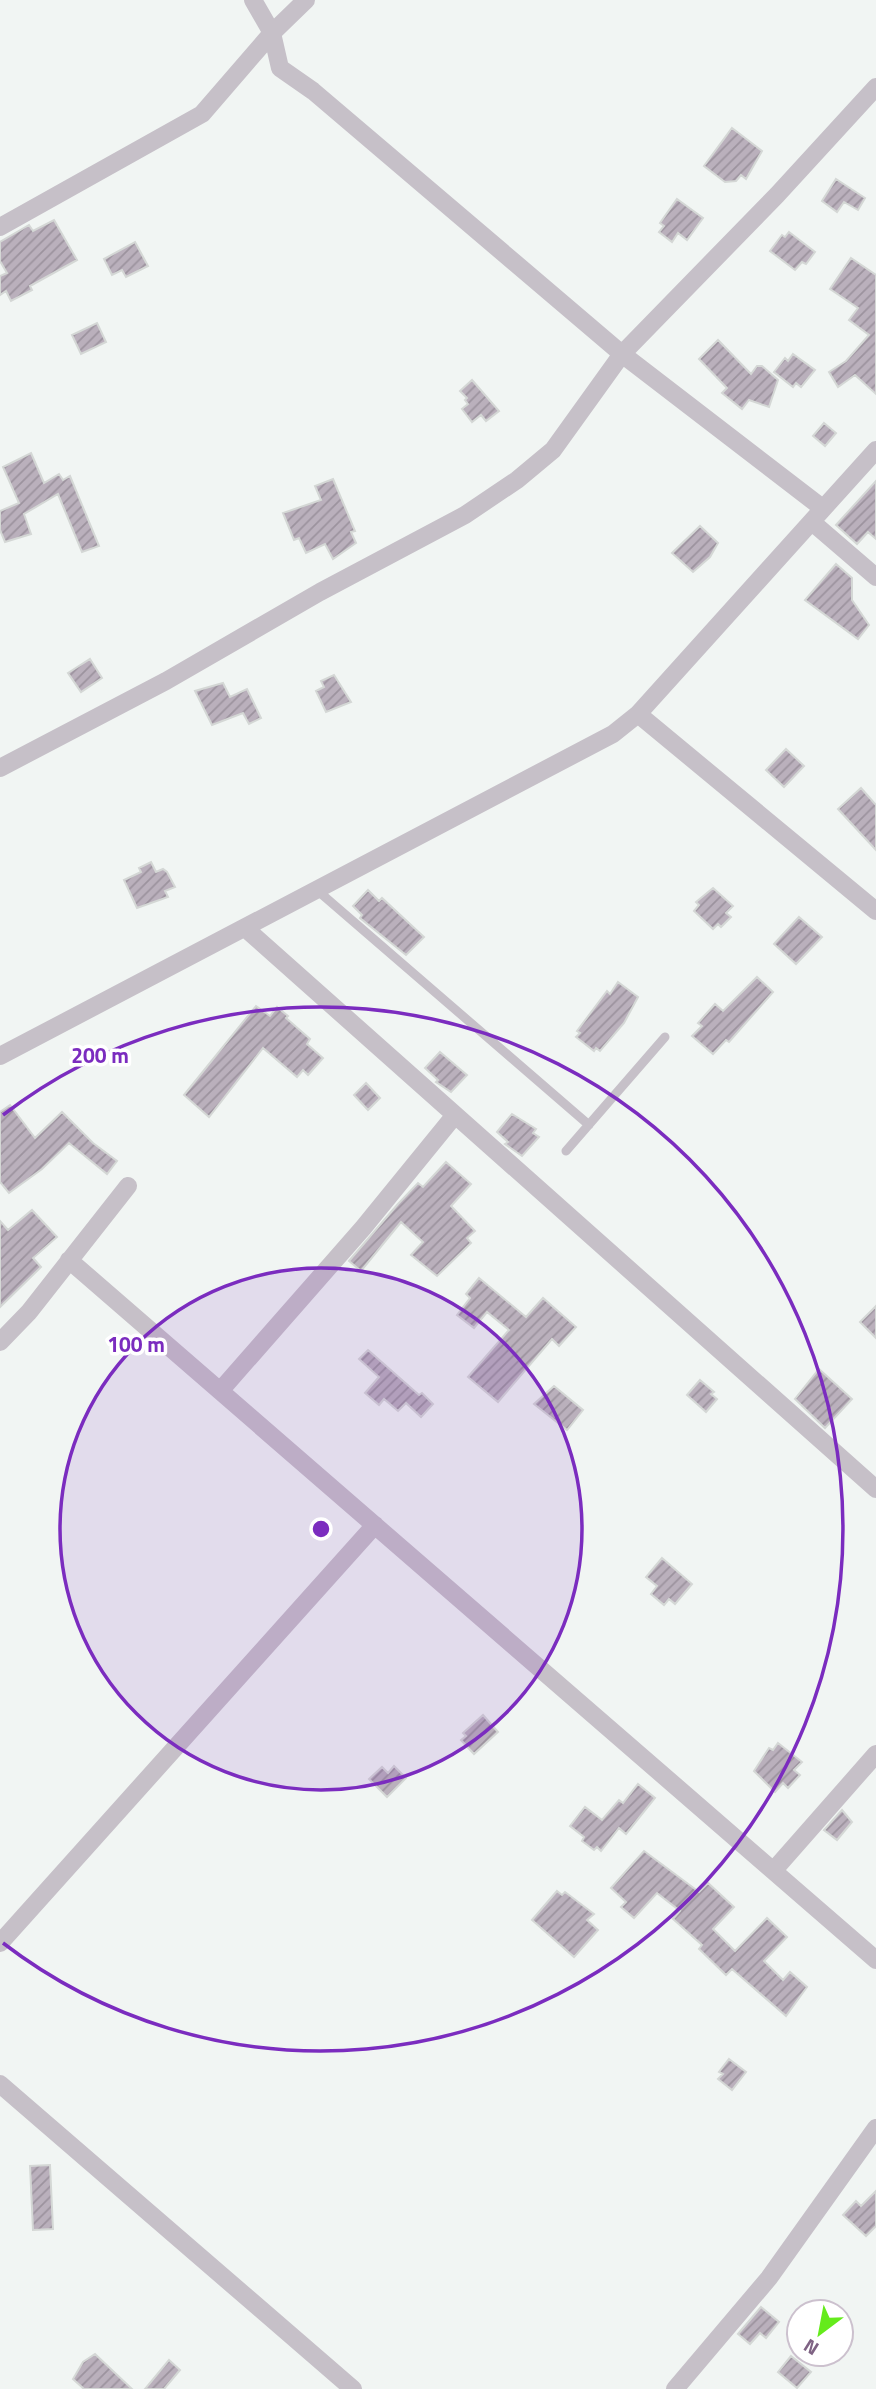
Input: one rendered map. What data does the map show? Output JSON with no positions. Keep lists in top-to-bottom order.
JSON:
{
  "north": "bottom left",
  "rings": ["200 m", "100 m"]
}
